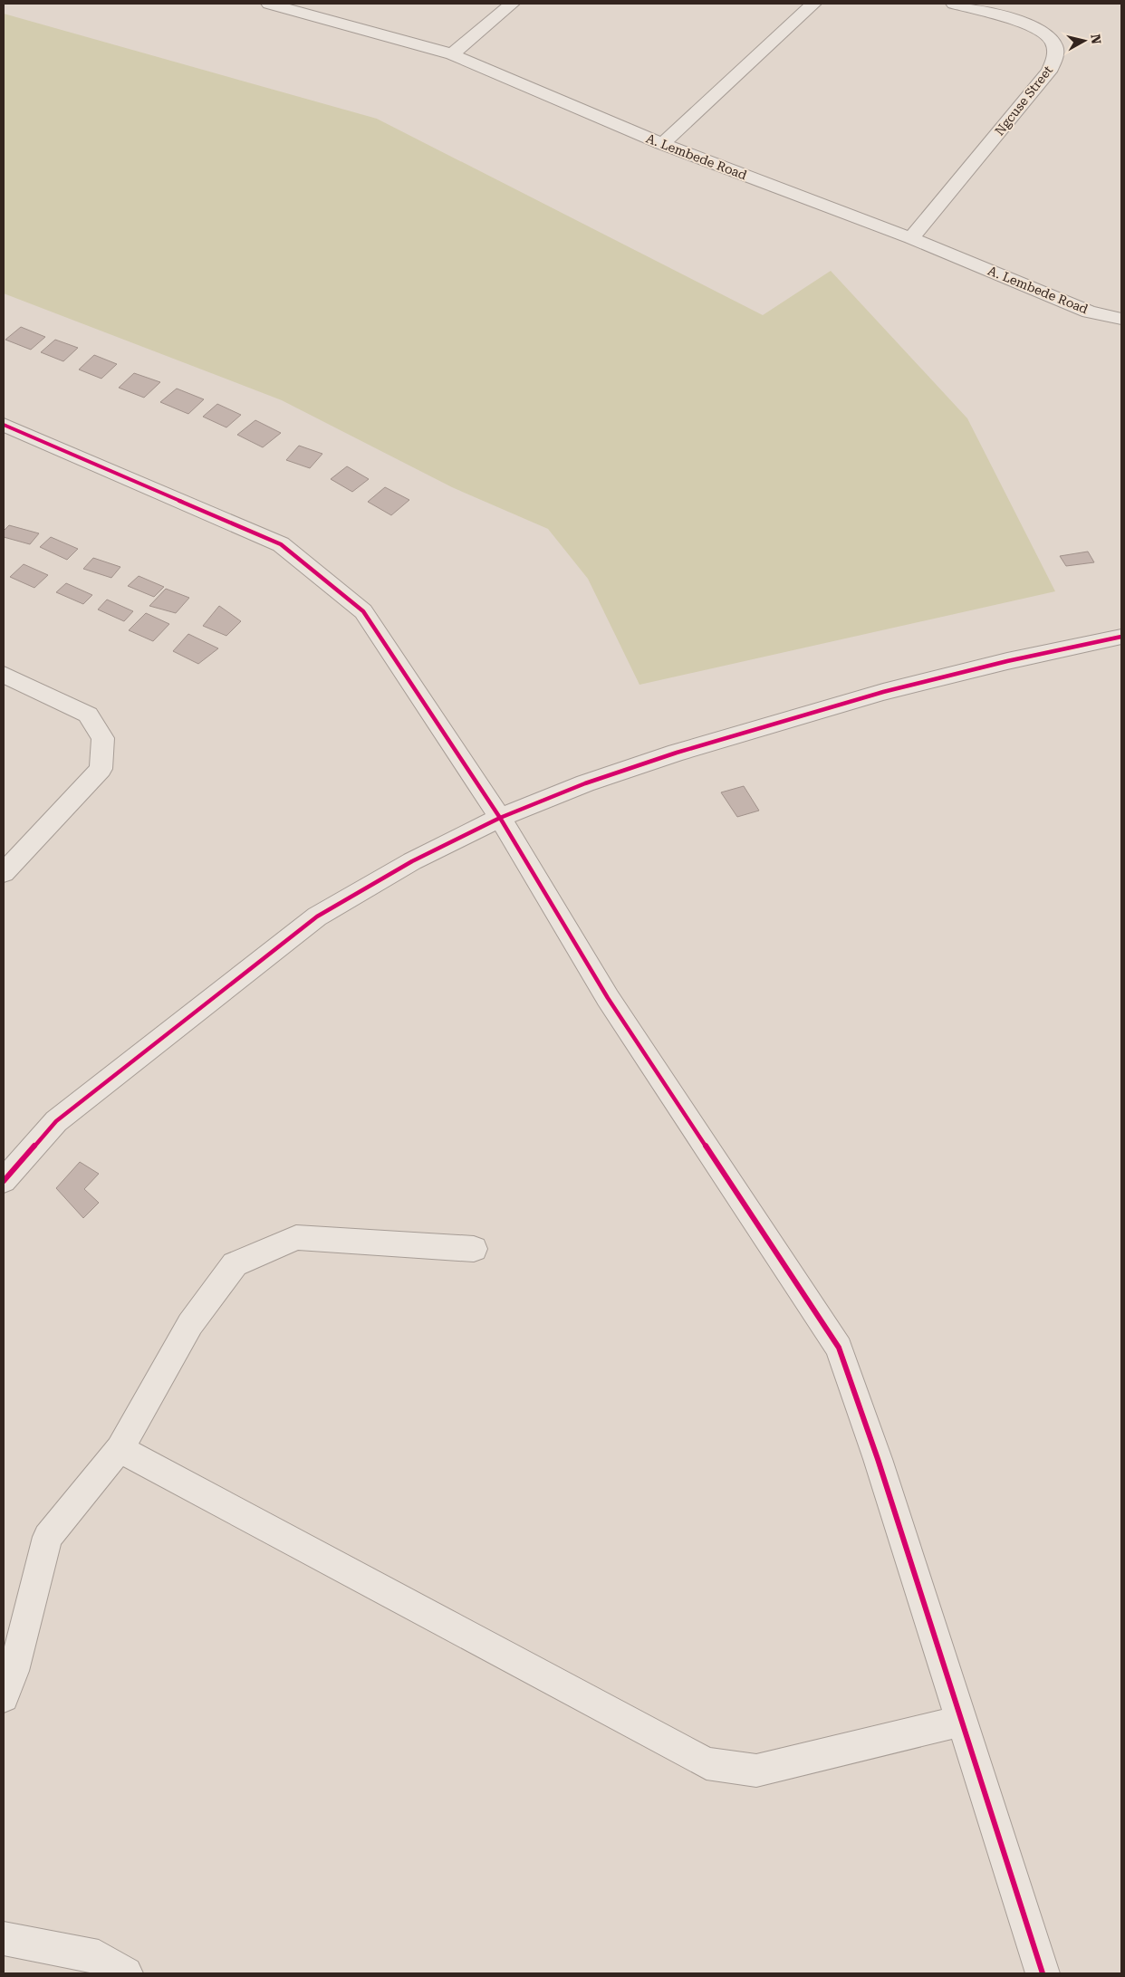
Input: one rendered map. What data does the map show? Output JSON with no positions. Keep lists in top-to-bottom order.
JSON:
{
  "streets": {
    "street": ["Ngcuse Street", "A. Lembede Road"]
  },
  "crossings": [
    ["Ngcuse Street", "A. Lembede Road"]
  ],
  "north": "right"
}
